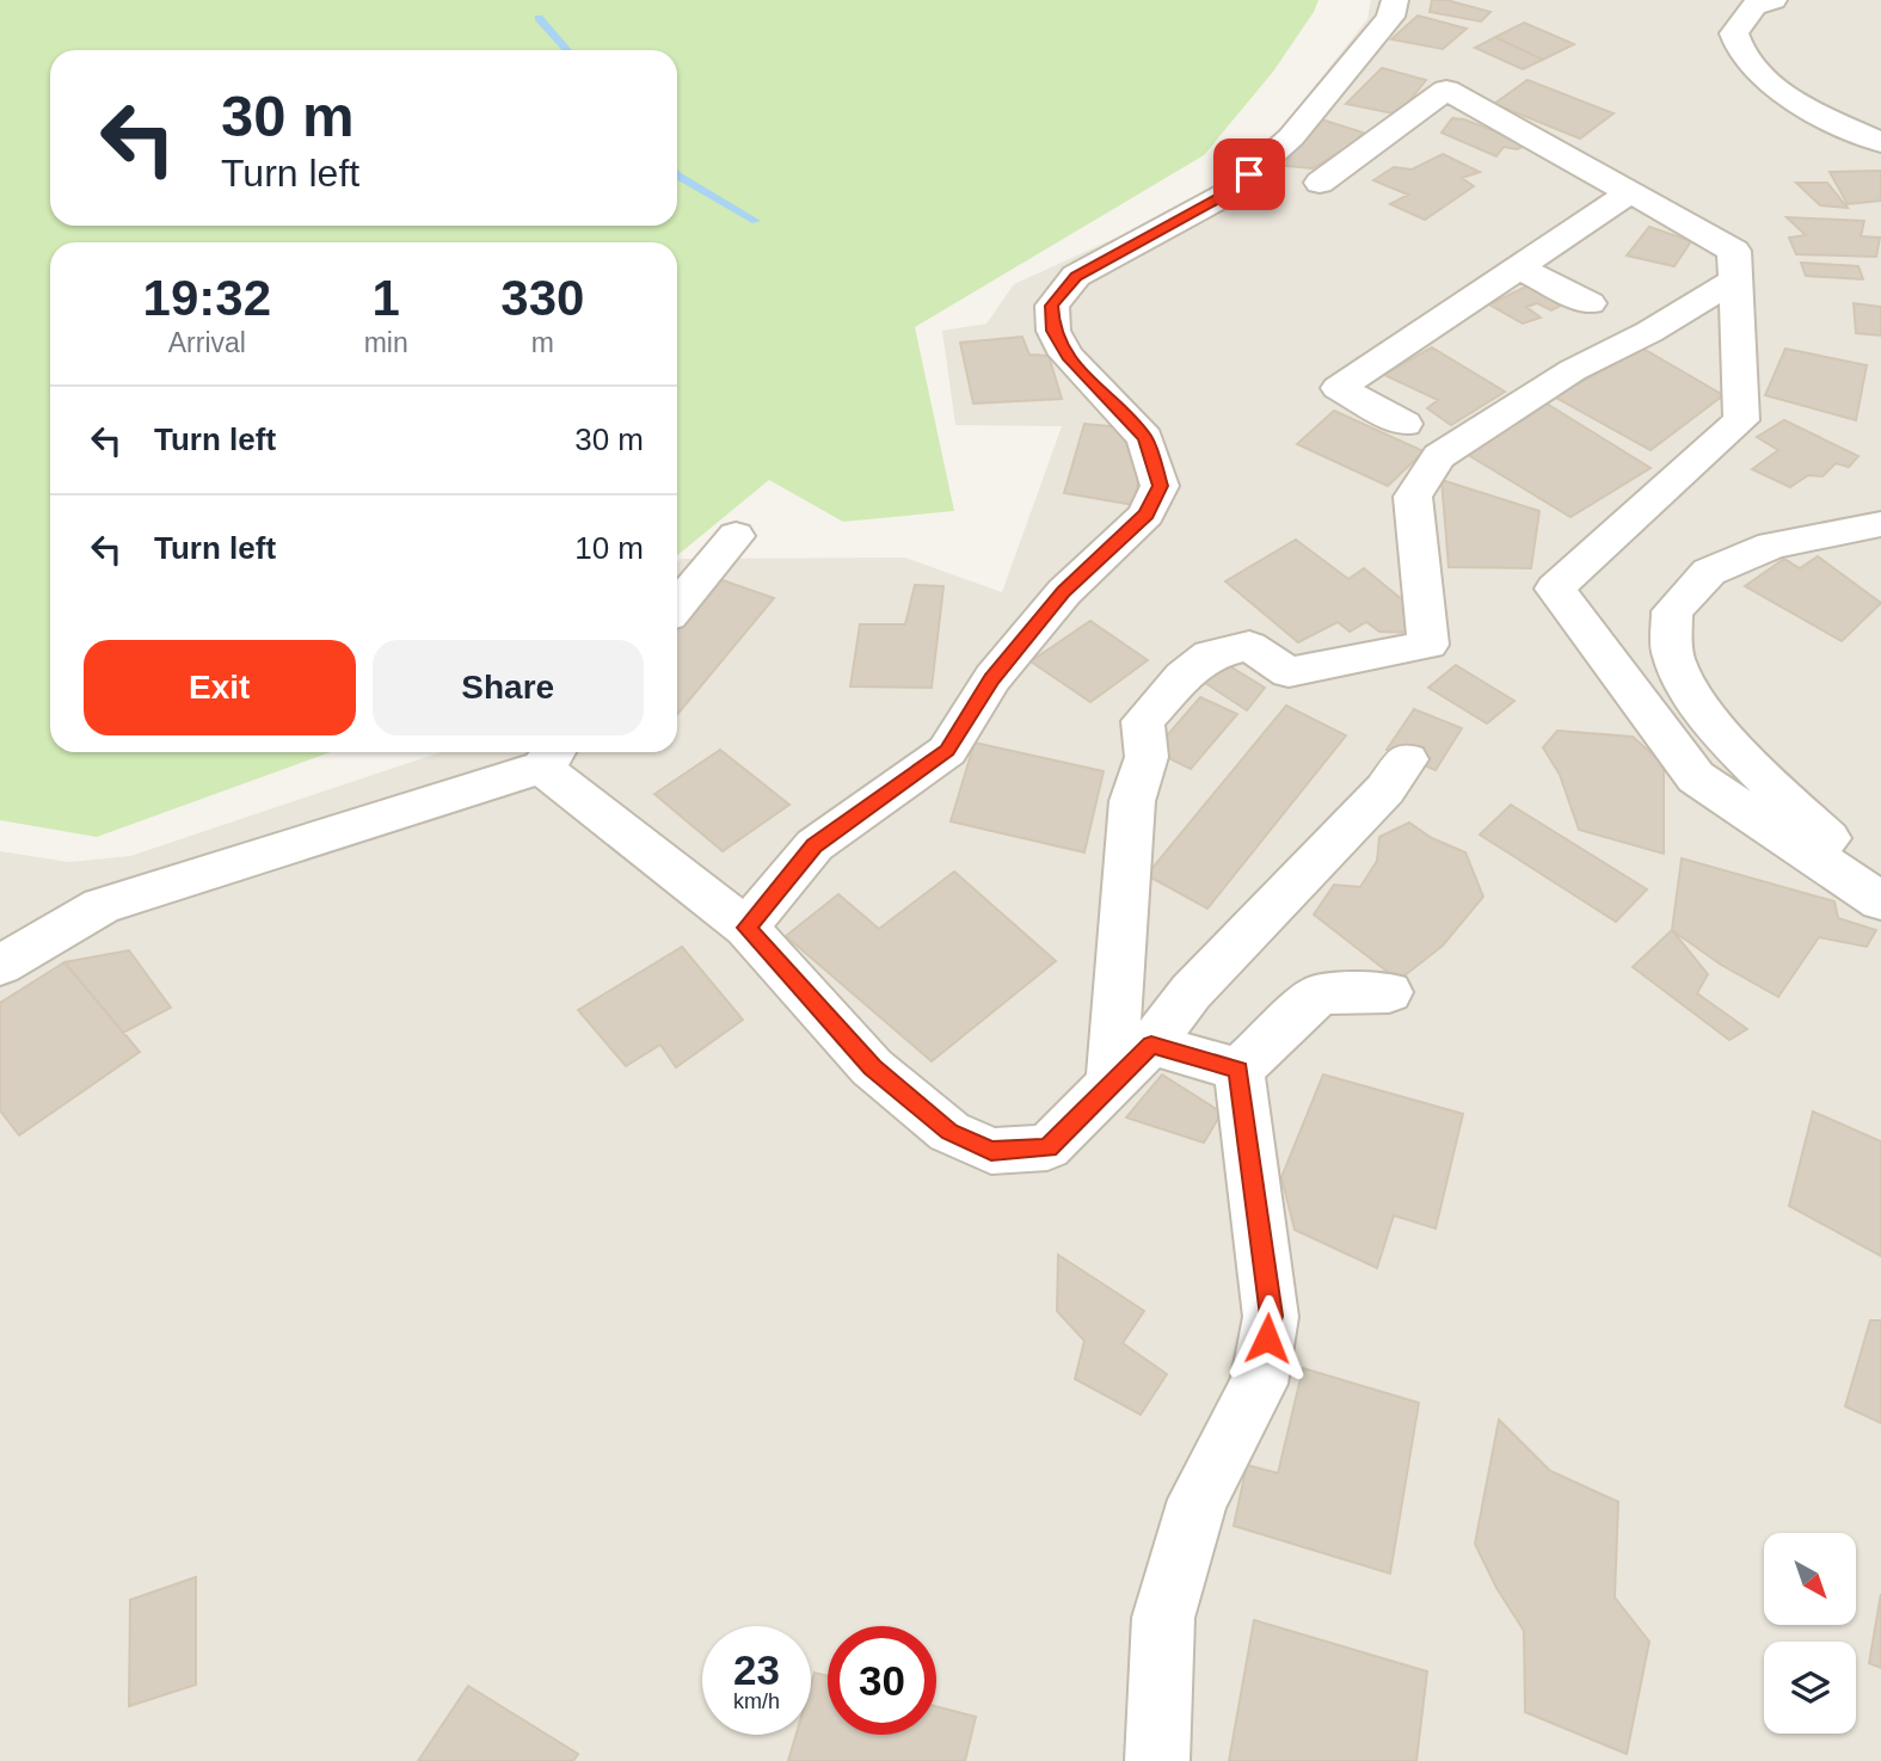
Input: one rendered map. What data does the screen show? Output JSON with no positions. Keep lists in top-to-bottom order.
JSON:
{
  "north": "bottom right",
  "page": {
    "turn": ["30 m", "Turn left"],
    "eta": [
      "19:32",
      "Arrival",
      "1",
      "min",
      "330",
      "m"
    ],
    "list": [
      {
        "name": "Turn left",
        "value": "30 m"
      },
      {
        "name": "Turn left",
        "value": "10 m"
      }
    ],
    "buttons": ["Exit", "Share"],
    "speed": "23 km/h",
    "limit": "30"
  }
}
